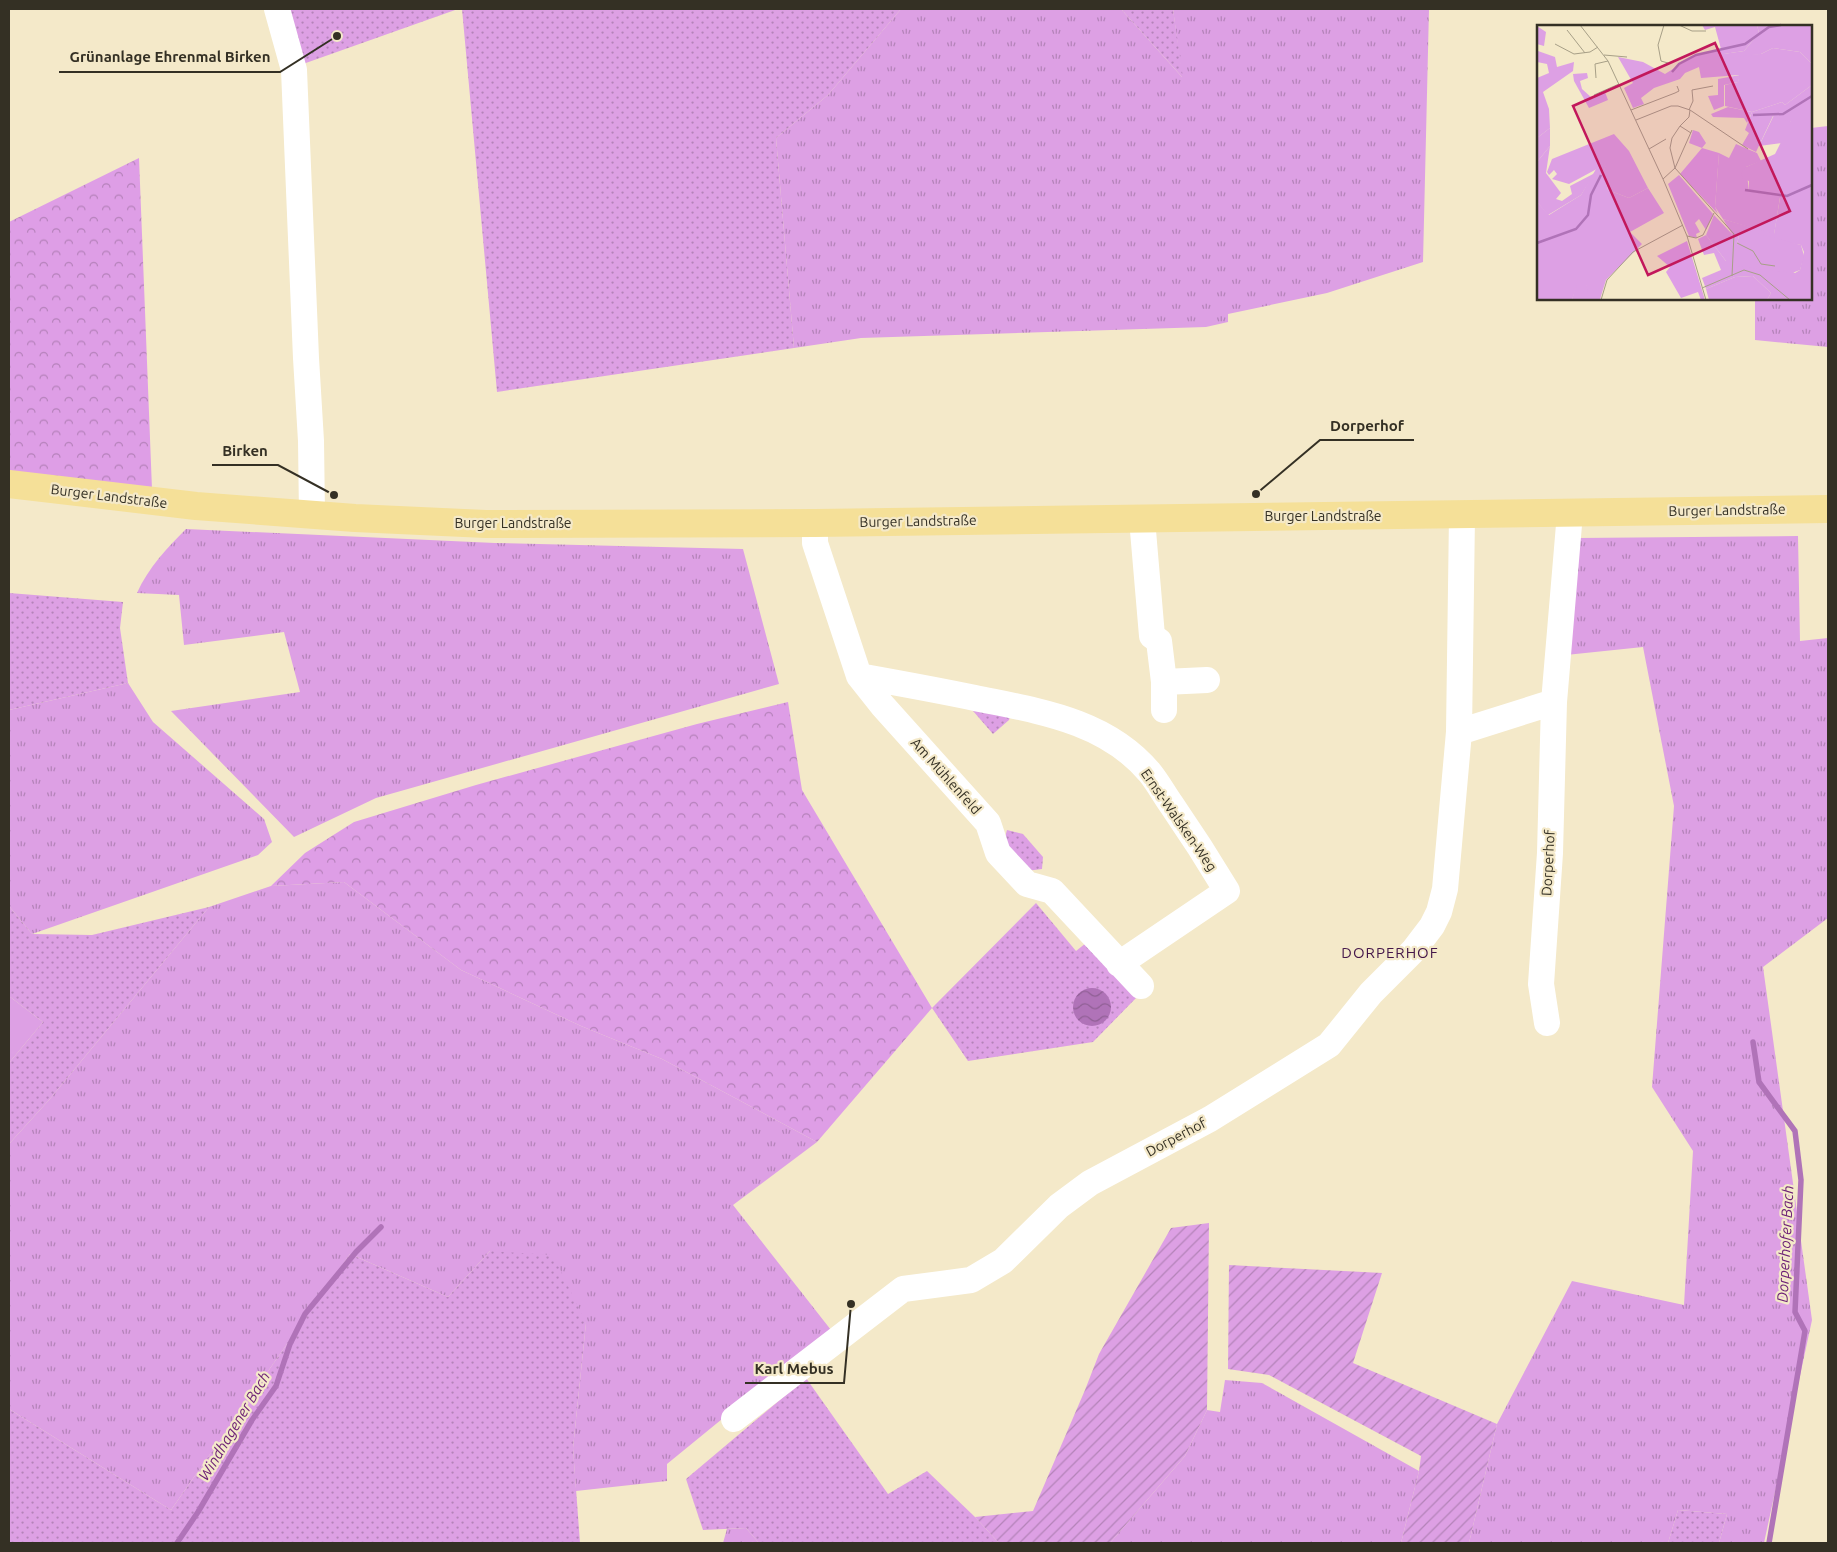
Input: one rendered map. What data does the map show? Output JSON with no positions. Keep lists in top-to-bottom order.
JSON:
{
  "streets": {
    "main road": ["Burger Landstraße"],
    "street": ["Am Mühlenfeld", "Ernst-Walsken-Weg", "Dorperhof"]
  },
  "crossings": [
    ["Burger Landstraße", "Am Mühlenfeld"],
    ["Burger Landstraße", "Dorperhof"],
    ["Am Mühlenfeld", "Ernst-Walsken-Weg"]
  ],
  "districts": ["DORPERHOF"],
  "water": ["Dorperhofer Bach", "Windhagener Bach"],
  "places": [
    "Grünanlage Ehrenmal Birken",
    "Dorperhof",
    "Birken",
    "Karl Mebus"
  ]
}
